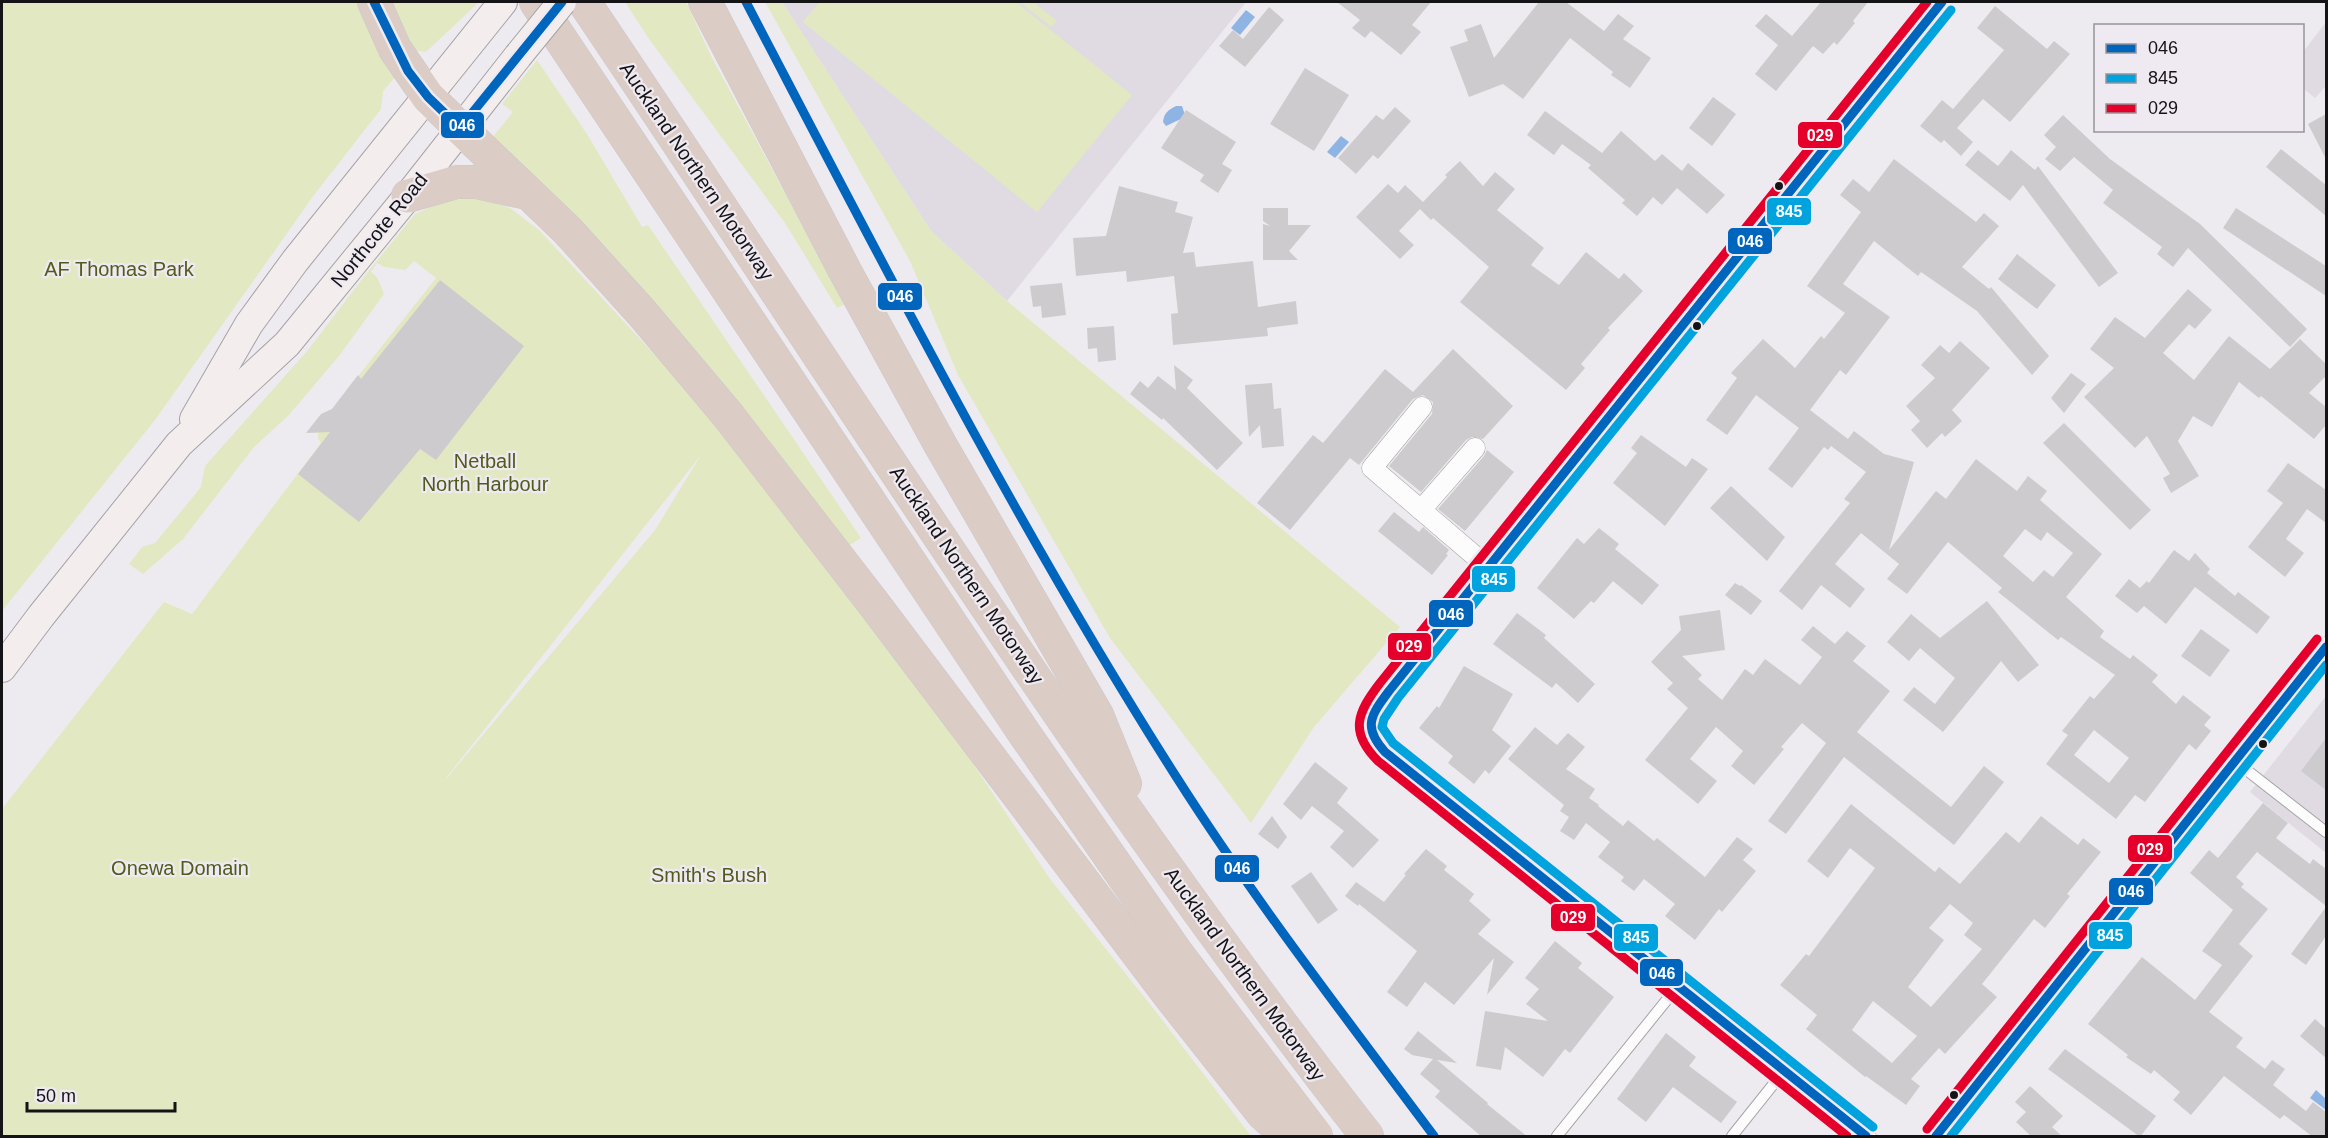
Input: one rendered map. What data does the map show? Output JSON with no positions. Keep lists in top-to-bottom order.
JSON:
{
  "streets": {
    "highway": ["Auckland Northern Motorway"],
    "main road": ["Northcote Road"]
  },
  "parks": [
    "AF Thomas Park",
    "Netball North Harbour",
    "Onewa Domain",
    "Smith's Bush"
  ],
  "lines": ["transit line 046", "transit line 029", "transit line 845"],
  "legend": ["046", "845", "029"],
  "scale_bar": "50 m"
}
